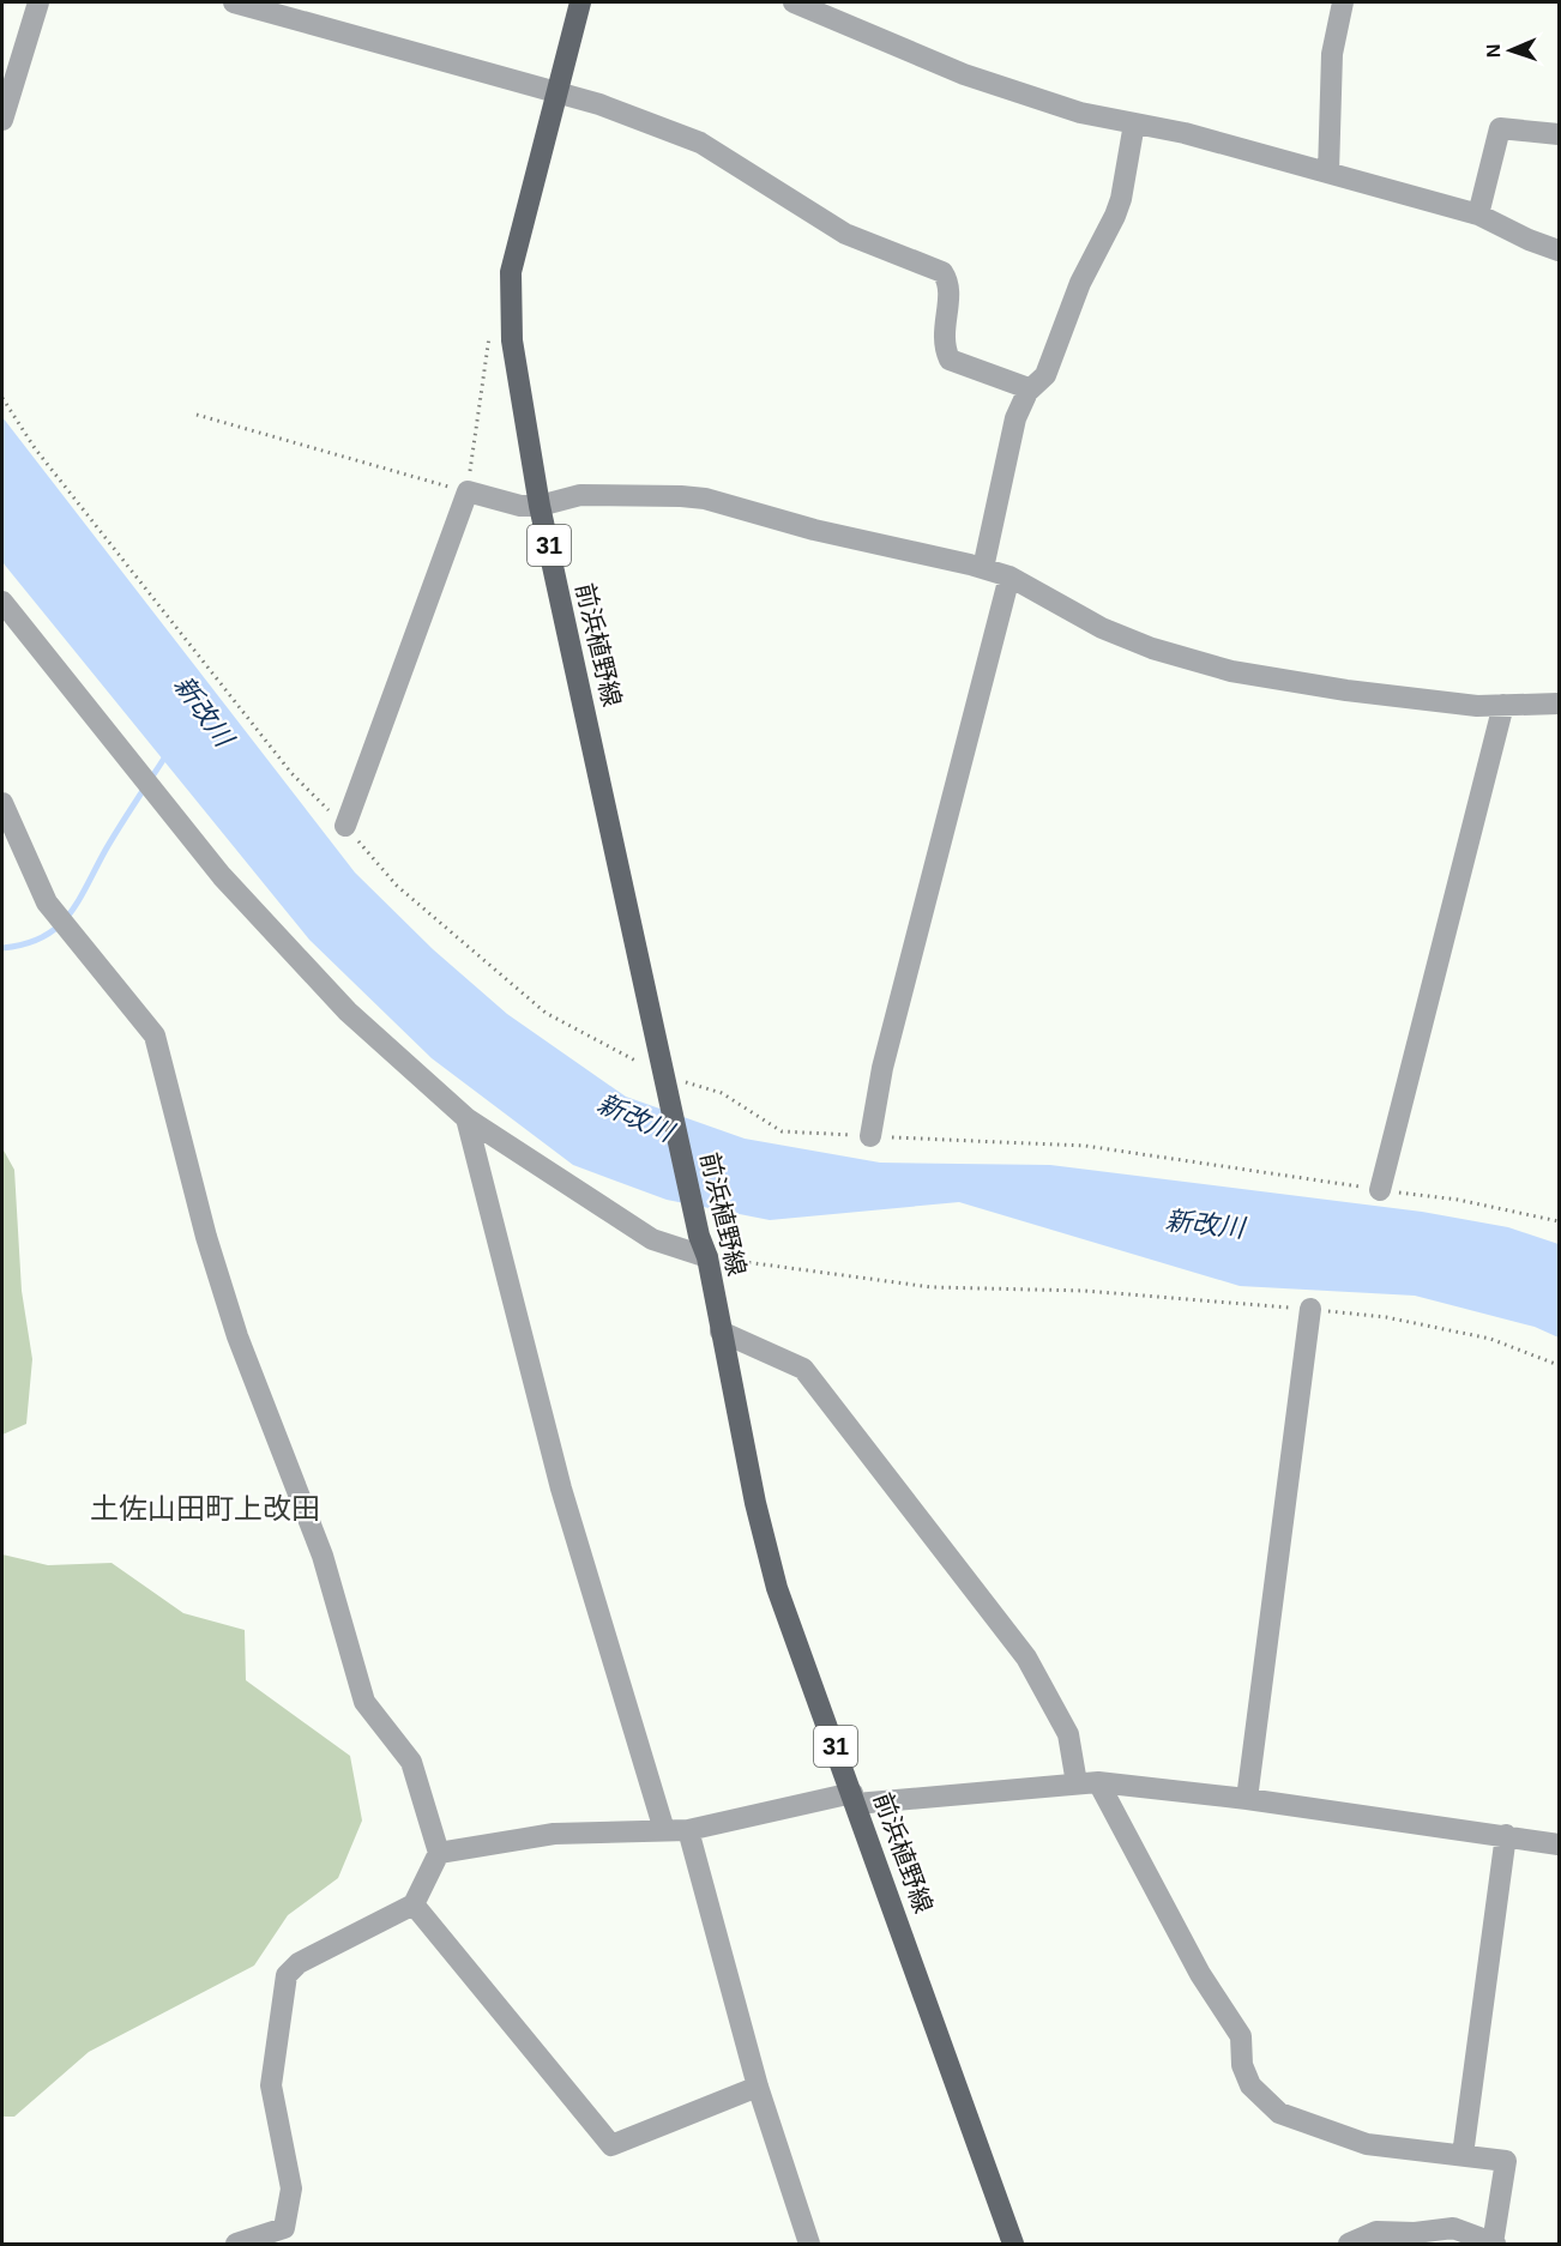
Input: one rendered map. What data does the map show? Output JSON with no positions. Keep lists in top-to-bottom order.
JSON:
{
  "streets": {
    "main road": ["31", "前浜植野線"]
  },
  "districts": ["土佐山田町上改田"],
  "water": ["新改川"],
  "north": "left"
}
